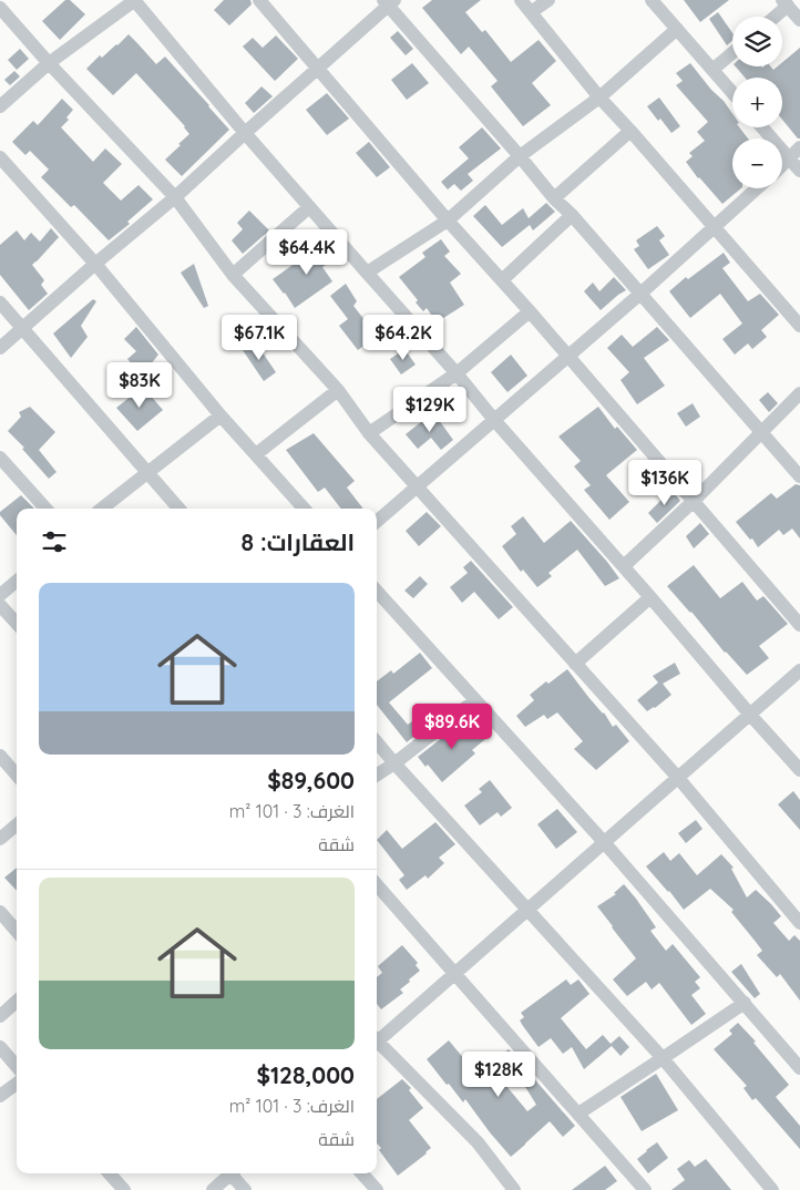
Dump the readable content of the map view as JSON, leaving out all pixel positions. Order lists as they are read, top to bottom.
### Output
{
  "page": {
    "map_buttons": ["+", "−"],
    "price": [
      "$64.4K",
      "$67.1K",
      "$64.2K",
      "$83K",
      "$129K",
      "$136K",
      "$89.6K",
      "$128K"
    ],
    "heading": "العقارات: 8",
    "list": [
      {
        "name": "$89,600",
        "note": "الغرف: 3 · 101 m² · شقة"
      },
      {
        "name": "$128,000",
        "note": "الغرف: 3 · 101 m² · شقة"
      }
    ]
  }
}
